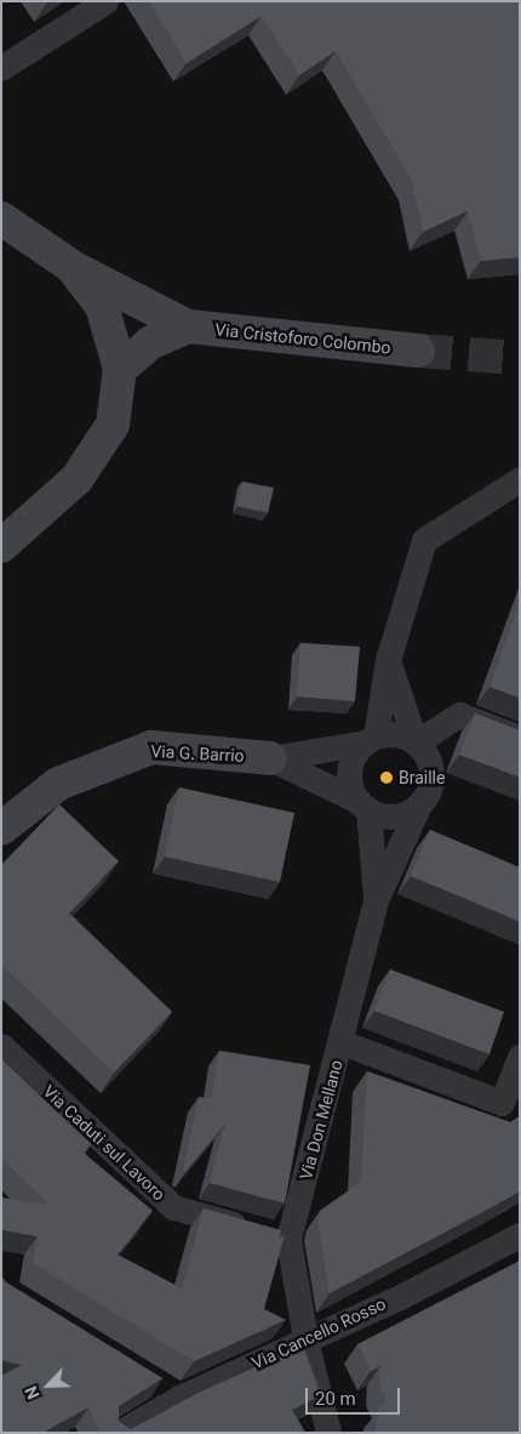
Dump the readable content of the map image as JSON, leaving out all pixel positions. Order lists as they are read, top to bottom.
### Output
{
  "streets": {
    "street": [
      "Via Cristoforo Colombo",
      "Via G. Barrio",
      "Via Don Mellano",
      "Via Caduti sul Lavoro",
      "Via Cancello Rosso"
    ]
  },
  "crossings": [
    ["Via Don Mellano", "Via Caduti sul Lavoro"],
    ["Via Don Mellano", "Via Cancello Rosso"]
  ],
  "places": ["Braille"],
  "scale_bar": "20 m",
  "north": "bottom left"
}
